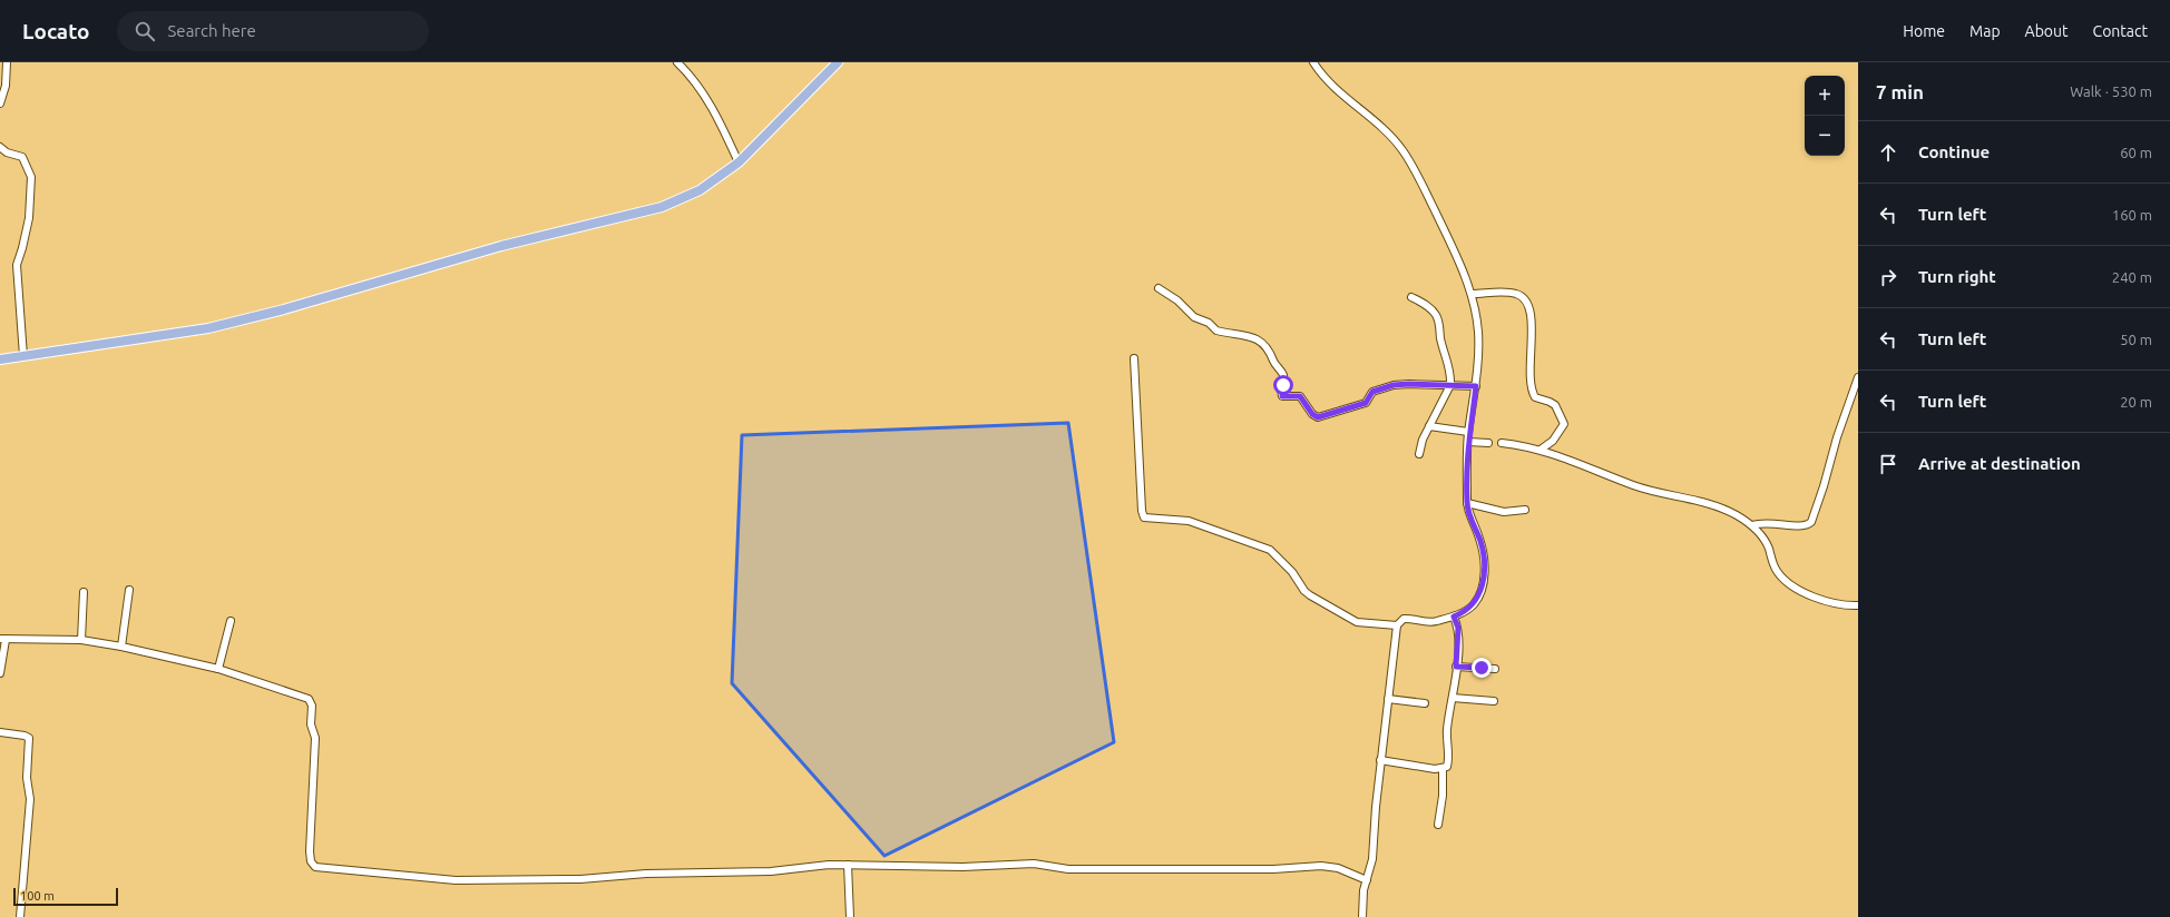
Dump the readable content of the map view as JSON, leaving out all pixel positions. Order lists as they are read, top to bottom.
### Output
{
  "scale_bar": "100 m",
  "page": {
    "header": "Locato",
    "search": "Search here",
    "nav": [
      "Home",
      "Map",
      "About",
      "Contact"
    ],
    "heading": ["7 min", "Walk · 530 m"],
    "map_buttons": ["+", "−"],
    "list": [
      ["Continue", "60 m"],
      ["Turn left", "160 m"],
      ["Turn right", "240 m"],
      ["Turn left", "50 m"],
      ["Turn left", "20 m"],
      "Arrive at destination"
    ],
    "scale": "100 m"
  }
}
